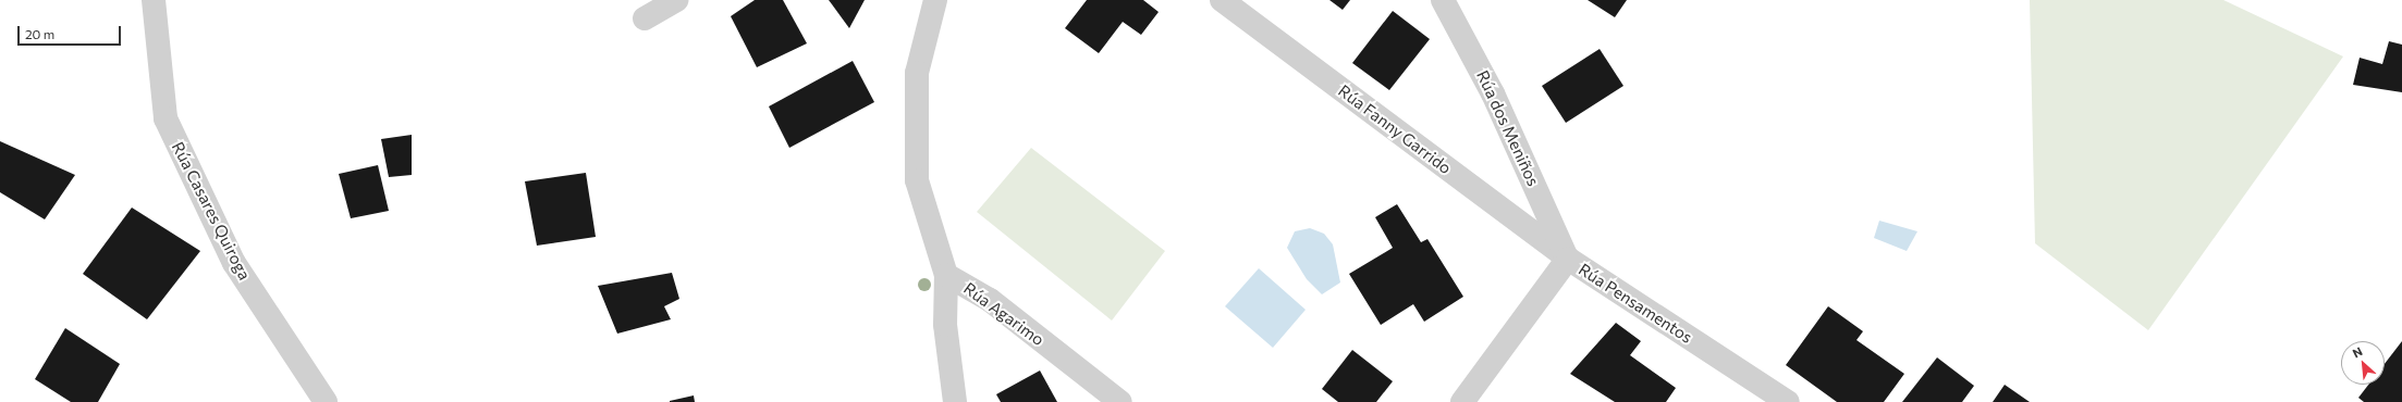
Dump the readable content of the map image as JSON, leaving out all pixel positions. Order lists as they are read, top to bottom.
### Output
{
  "streets": {
    "street": [
      "Rúa dos Meniños",
      "Rúa Fanny Garrido",
      "Rúa Casares Quiroga",
      "Rúa Pensamentos",
      "Rúa Agarimo"
    ]
  },
  "crossings": [
    ["Rúa dos Meniños", "Rúa Fanny Garrido"],
    ["Rúa dos Meniños", "Rúa Pensamentos"],
    ["Rúa Fanny Garrido", "Rúa Pensamentos"]
  ],
  "scale_bar": "20 m",
  "north": "top left"
}
